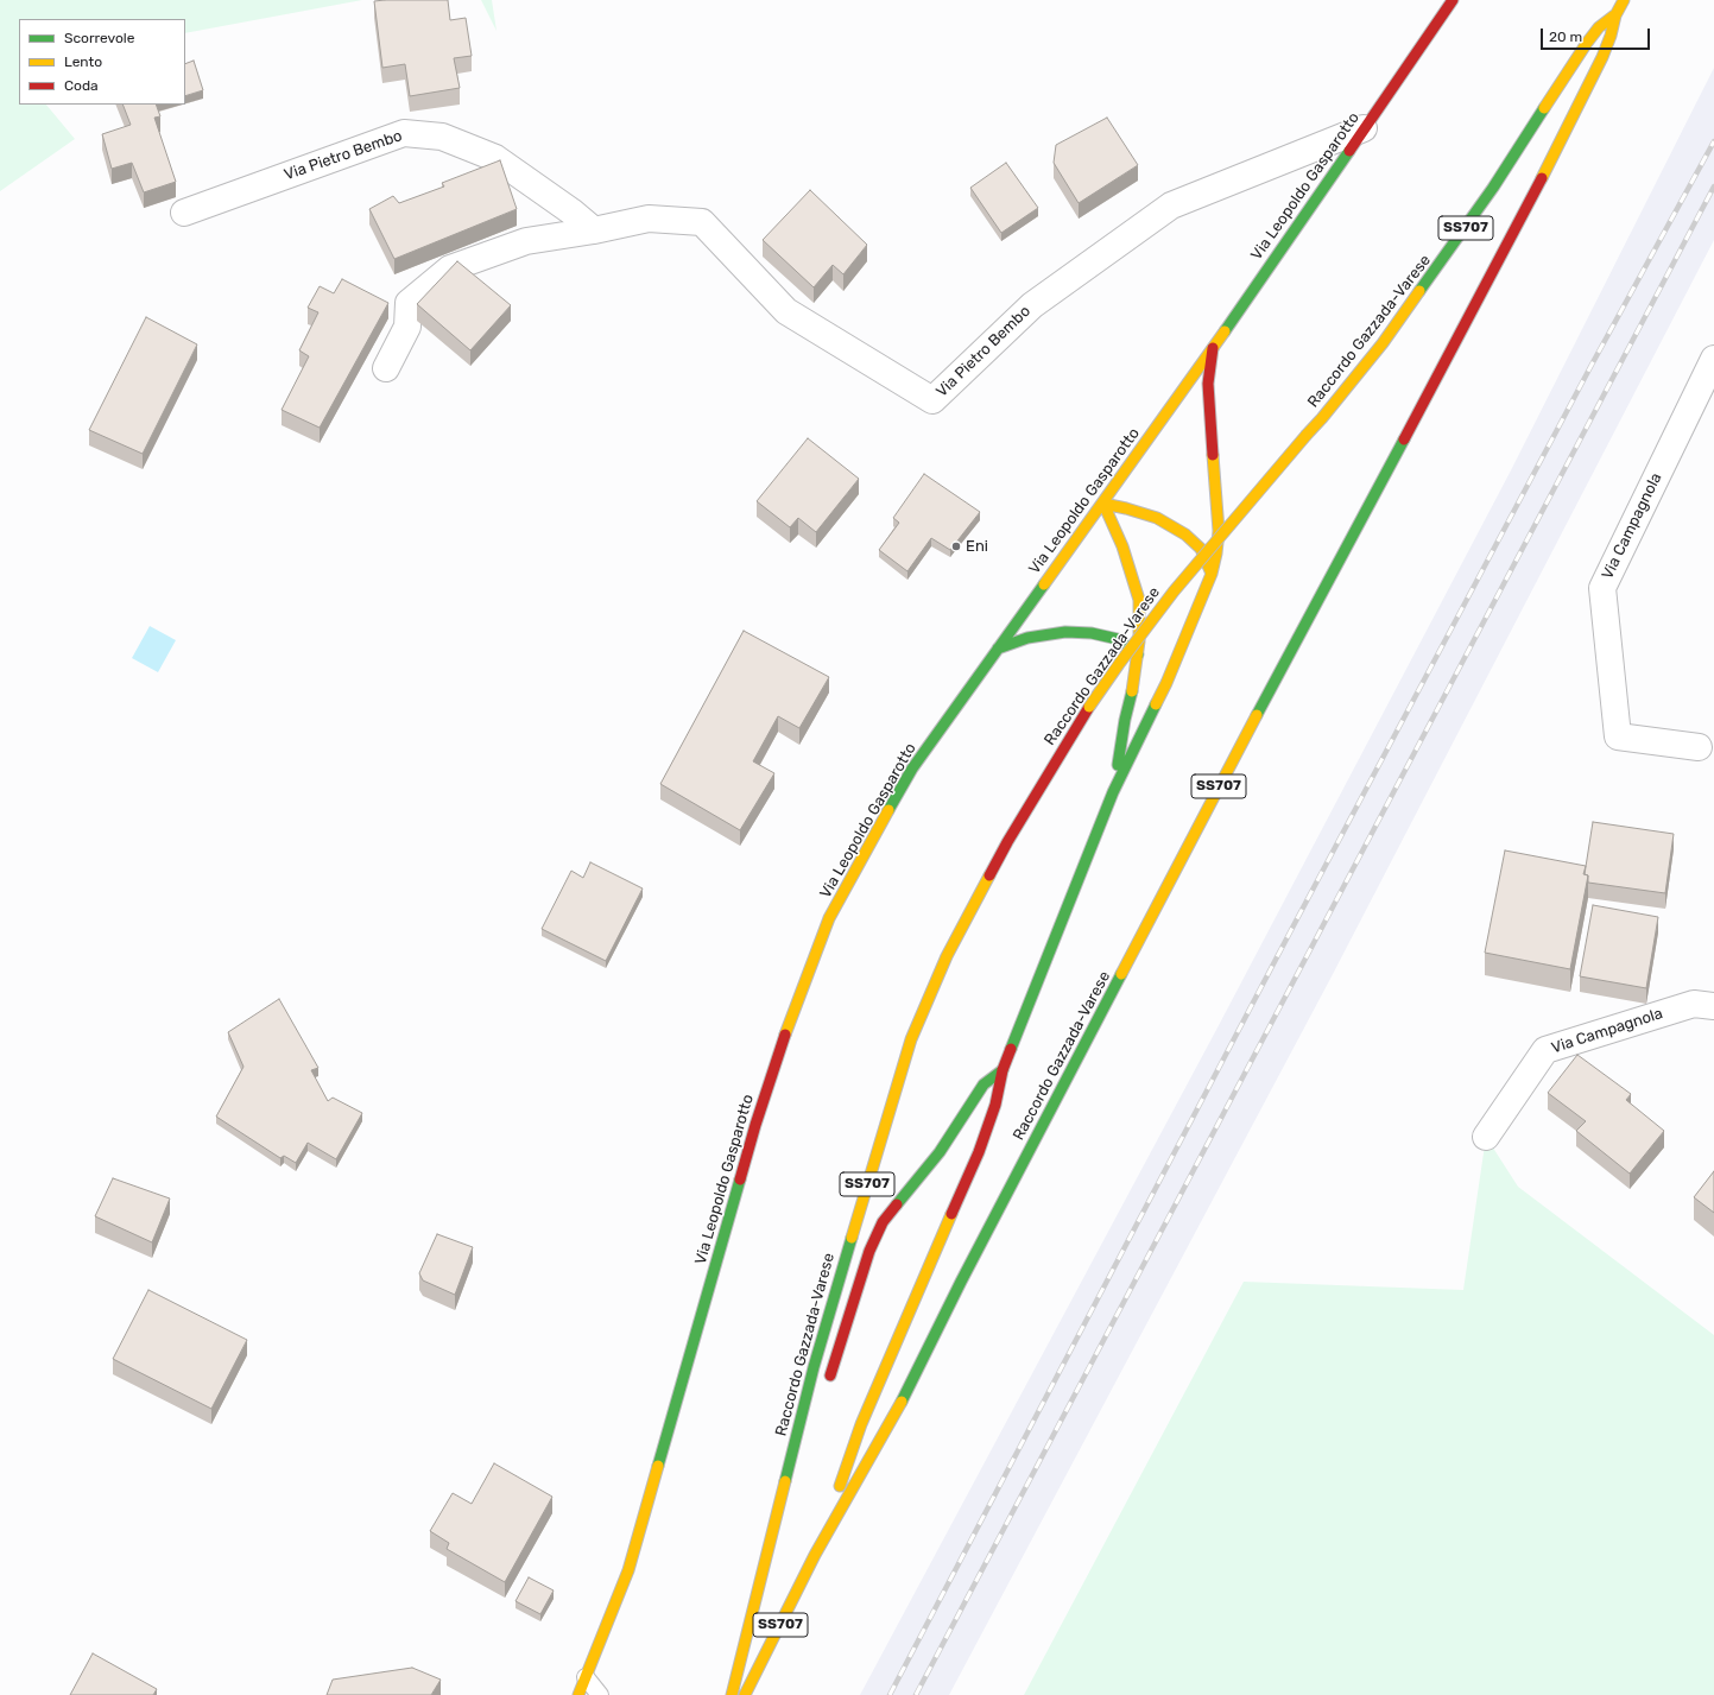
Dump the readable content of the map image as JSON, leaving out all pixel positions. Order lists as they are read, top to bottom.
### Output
{
  "streets": {
    "main road": ["Via Leopoldo Gasparotto", "SS707", "Raccordo Gazzada-Varese"],
    "street": ["Via Pietro Bembo", "Via Campagnola"]
  },
  "crossings": [
    ["Via Pietro Bembo", "Via Leopoldo Gasparotto"],
    ["SS707", "Raccordo Gazzada-Varese"]
  ],
  "places": ["Eni"],
  "legend": ["Scorrevole", "Lento", "Coda"],
  "scale_bar": "20 m"
}
